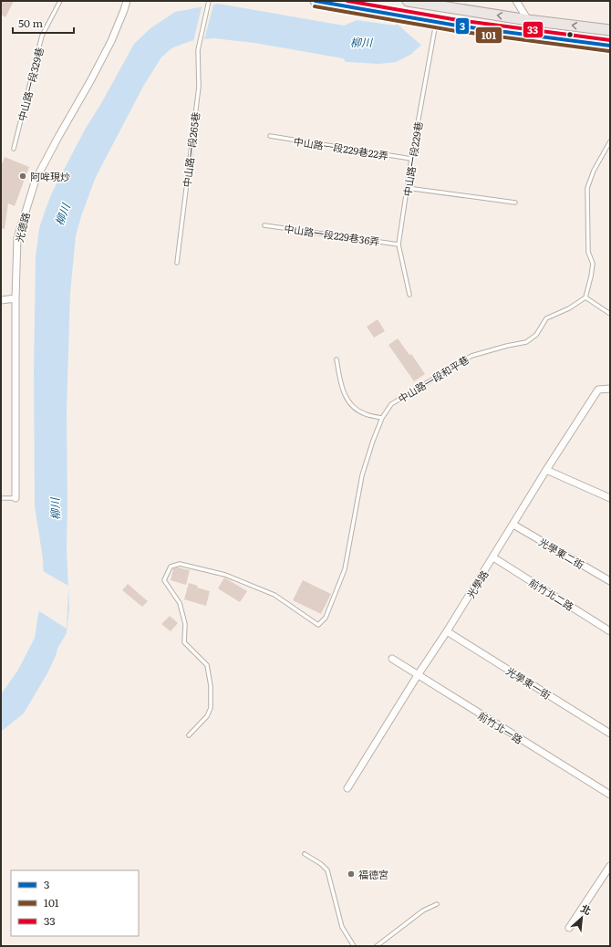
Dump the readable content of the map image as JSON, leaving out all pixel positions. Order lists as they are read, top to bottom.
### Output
{
  "streets": {
    "street": [
      "光德路",
      "光學東二街",
      "光學路",
      "前竹北二路",
      "光學東一街",
      "前竹北一路"
    ],
    "lane": [
      "中山路一段329巷",
      "中山路一段229巷22弄",
      "中山路一段265巷",
      "中山路一段229巷",
      "中山路一段229巷36弄",
      "中山路一段和平巷"
    ]
  },
  "crossings": [
    ["中山路一段229巷22弄", "中山路一段229巷"],
    ["中山路一段229巷", "中山路一段229巷36弄"],
    ["光學東二街", "光學路"],
    ["光學路", "前竹北二路"],
    ["光學路", "光學東一街"],
    ["光學路", "前竹北一路"]
  ],
  "water": ["柳川"],
  "places": ["阿哞現炒", "福德宮"],
  "lines": ["transit line 3", "transit line 33", "transit line 101"],
  "legend": ["3", "101", "33"],
  "scale_bar": "50 m",
  "north": "top right"
}
